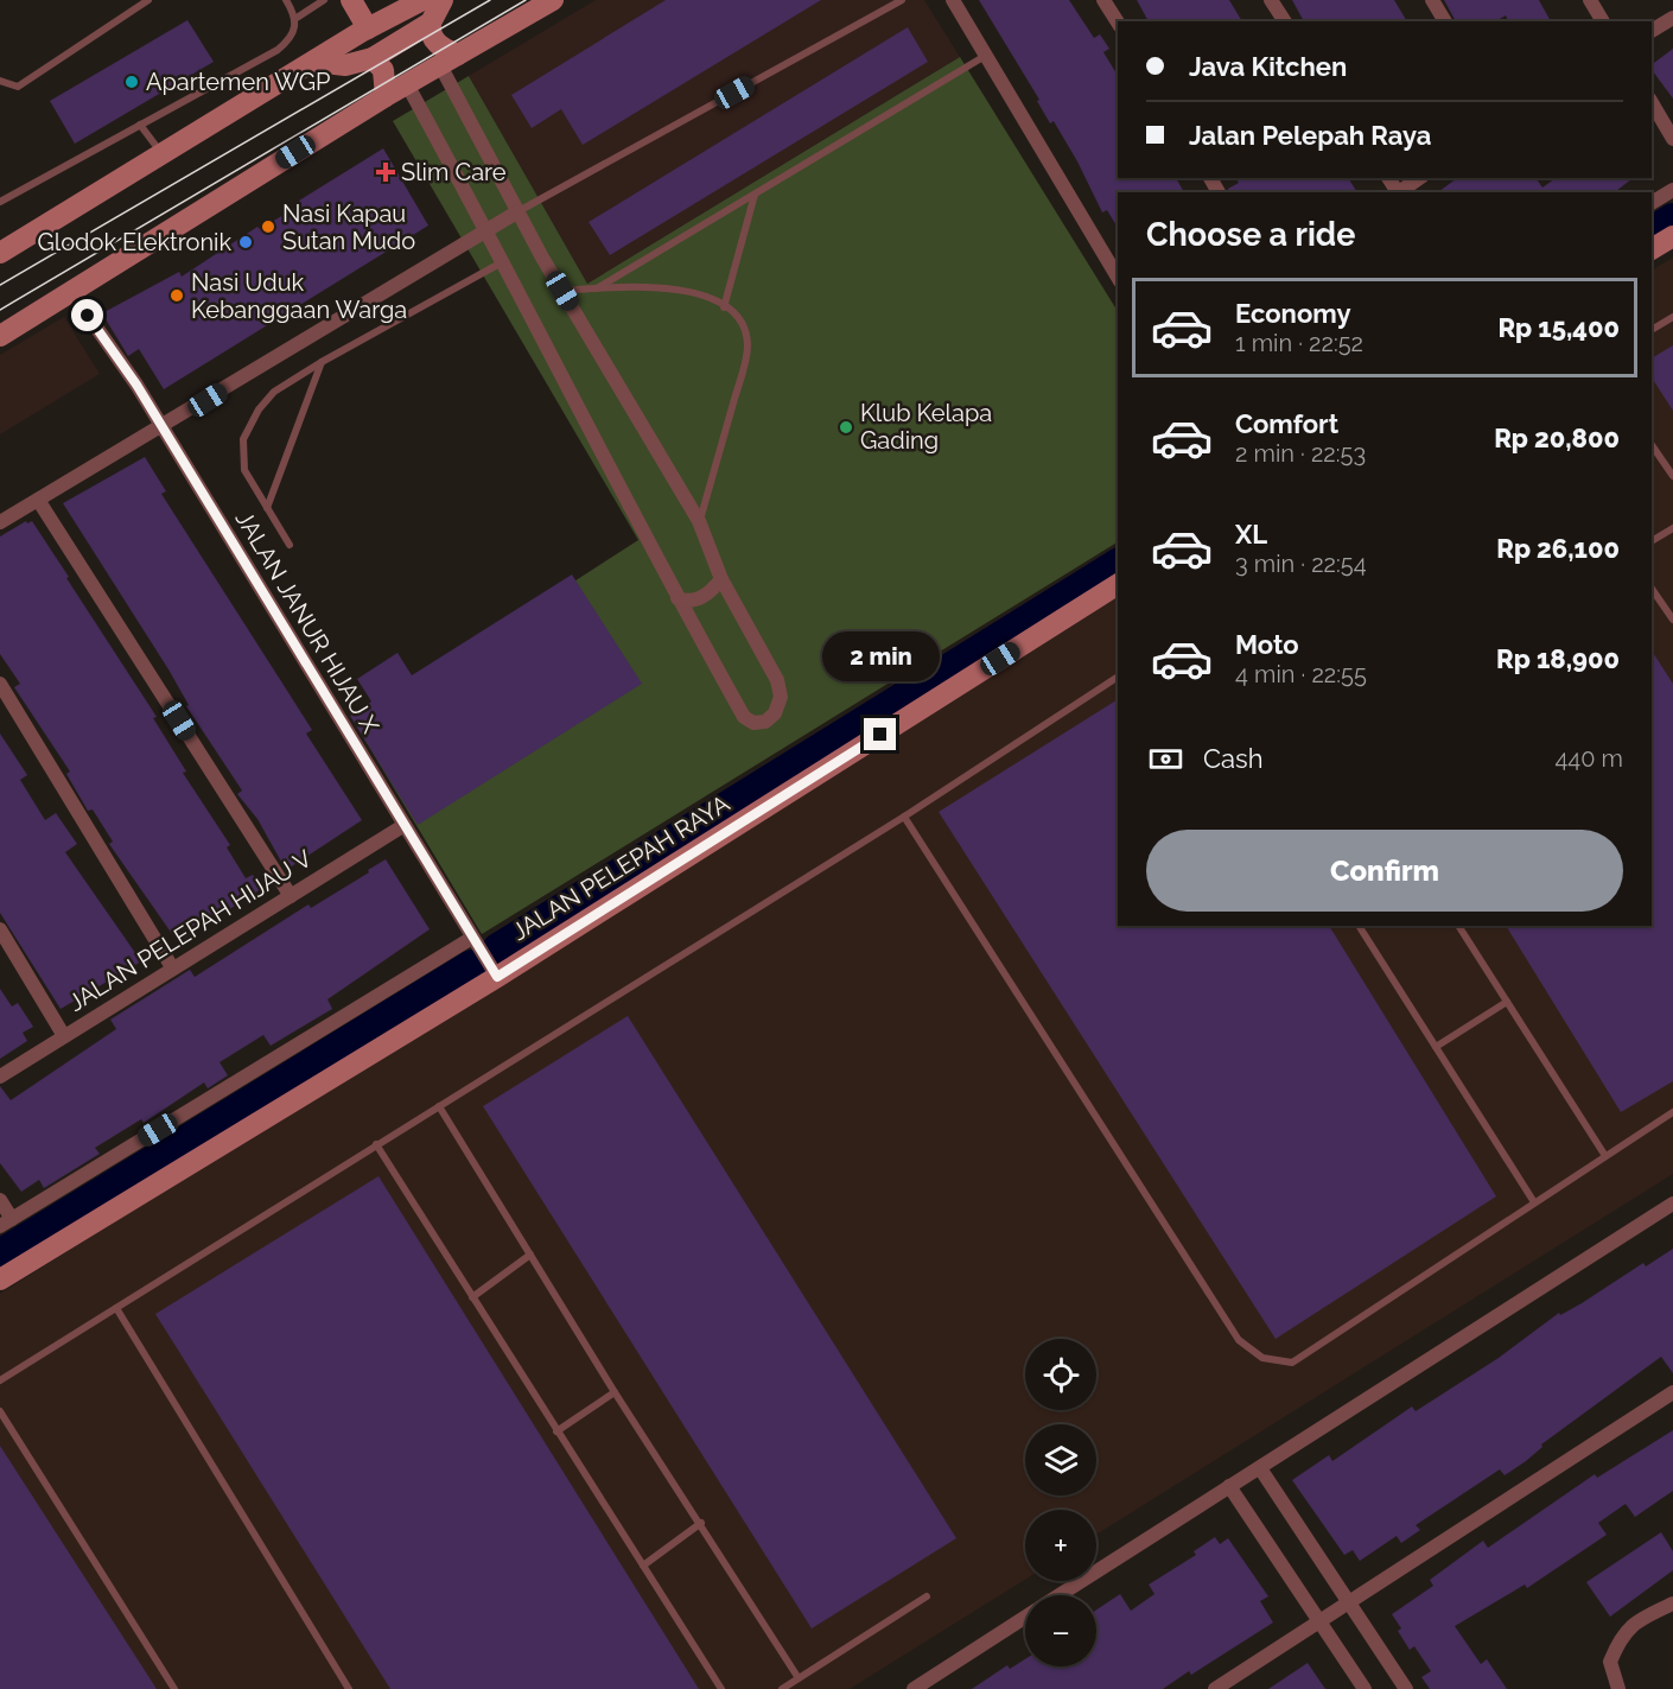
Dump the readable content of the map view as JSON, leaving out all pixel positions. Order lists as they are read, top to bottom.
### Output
{
  "streets": {
    "main road": ["JALAN PELEPAH RAYA"],
    "street": ["JALAN JANUR HIJAU X", "JALAN PELEPAH HIJAU V"]
  },
  "crossings": [
    ["JALAN JANUR HIJAU X", "JALAN PELEPAH RAYA"],
    ["JALAN JANUR HIJAU X", "JALAN PELEPAH HIJAU V"]
  ],
  "places": {
    "other": [
      "Apartemen WGP",
      "Nasi Kapau Sutan Mudo",
      "Glodok Elektronik",
      "Nasi Uduk Kebanggaan Warga",
      "Klub Kelapa Gading"
    ],
    "health": ["Slim Care"]
  },
  "page": {
    "banner": ["Java Kitchen", "Jalan Pelepah Raya"],
    "heading": "Choose a ride",
    "list": [
      {
        "name": "Economy",
        "note": "1 min · 22:52",
        "value": "Rp 15,400"
      },
      {
        "name": "Comfort",
        "note": "2 min · 22:53",
        "value": "Rp 20,800"
      },
      {
        "name": "XL",
        "note": "3 min · 22:54",
        "value": "Rp 26,100"
      },
      {
        "name": "Moto",
        "note": "4 min · 22:55",
        "value": "Rp 18,900"
      }
    ],
    "bubble": "2 min",
    "pay": ["Cash", "440 m"],
    "buttons": "Confirm",
    "map_buttons": ["+", "−"]
  }
}
